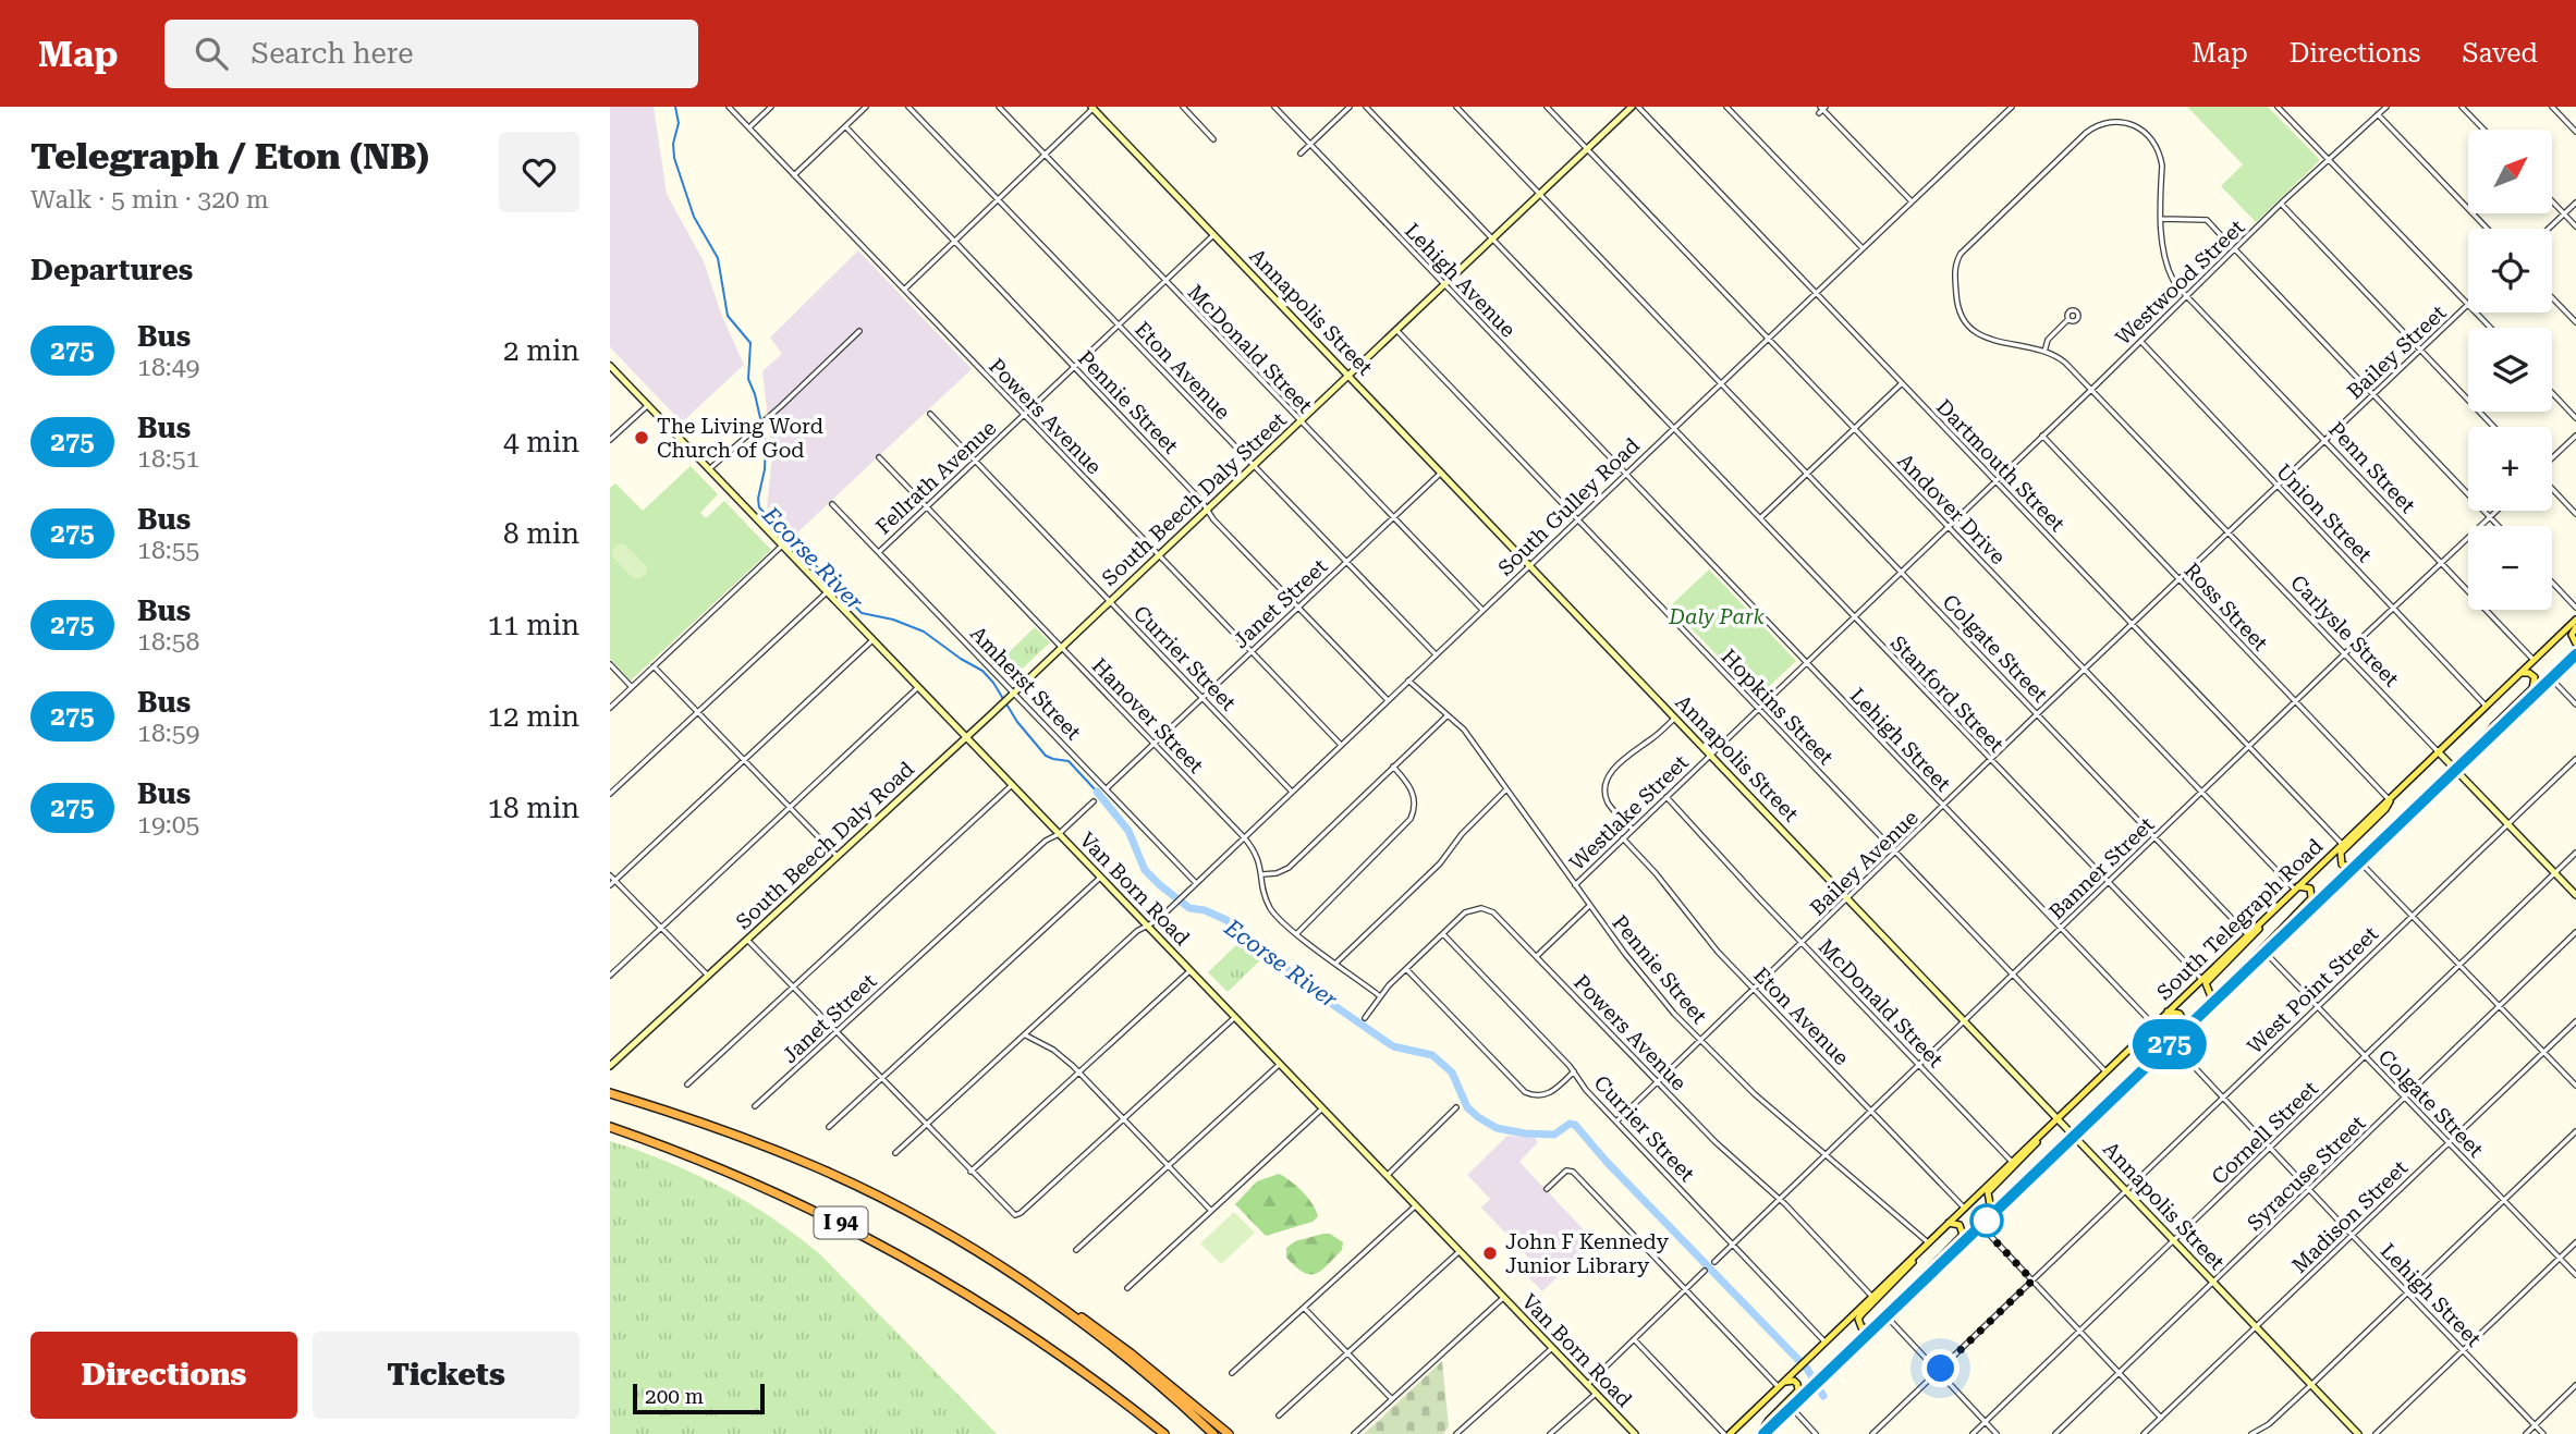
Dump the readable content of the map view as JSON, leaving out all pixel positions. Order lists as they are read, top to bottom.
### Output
{
  "streets": {
    "highway": ["I 94"],
    "main road": ["South Telegraph Road"],
    "street": [
      "Lehigh Avenue",
      "Westwood Street",
      "Annapolis Street",
      "McDonald Street",
      "Bailey Street",
      "Eton Avenue",
      "Pennie Street",
      "Powers Avenue",
      "Dartmouth Street",
      "Penn Street",
      "Fellrath Avenue",
      "South Beech Daly Street",
      "South Gulley Road",
      "Andover Drive",
      "Union Street",
      "Janet Street",
      "Ross Street",
      "Carlysle Street",
      "Colgate Street",
      "Currier Street",
      "Amherst Street",
      "Stanford Street",
      "Hopkins Street",
      "Hanover Street",
      "Lehigh Street",
      "Westlake Street",
      "South Beech Daly Road",
      "Bailey Avenue",
      "Banner Street",
      "Van Born Road",
      "West Point Street",
      "Cornell Street",
      "Syracuse Street",
      "Madison Street"
    ]
  },
  "crossings": [
    ["Lehigh Avenue", "South Gulley Road"],
    ["Lehigh Avenue", "Lehigh Street"],
    ["Westwood Street", "Dartmouth Street"],
    ["Westwood Street", "Penn Street"],
    ["Westwood Street", "Andover Drive"],
    ["Westwood Street", "Union Street"],
    ["Westwood Street", "Ross Street"],
    ["Westwood Street", "Carlysle Street"],
    ["Westwood Street", "Westlake Street"],
    ["Annapolis Street", "Fellrath Avenue"],
    ["Annapolis Street", "South Beech Daly Street"],
    ["Annapolis Street", "South Gulley Road"],
    ["Annapolis Street", "Janet Street"],
    ["Annapolis Street", "Westlake Street"],
    ["Annapolis Street", "Bailey Avenue"],
    ["Annapolis Street", "Banner Street"],
    ["Annapolis Street", "South Telegraph Road"],
    ["Annapolis Street", "West Point Street"],
    ["Annapolis Street", "Cornell Street"],
    ["Annapolis Street", "Syracuse Street"],
    ["Annapolis Street", "Madison Street"],
    ["McDonald Street", "Fellrath Avenue"],
    ["McDonald Street", "South Beech Daly Street"],
    ["McDonald Street", "South Gulley Road"],
    ["McDonald Street", "Janet Street"],
    ["McDonald Street", "Westlake Street"],
    ["McDonald Street", "Bailey Avenue"],
    ["McDonald Street", "Banner Street"],
    ["McDonald Street", "South Telegraph Road"],
    ["Bailey Street", "Dartmouth Street"],
    ["Bailey Street", "Penn Street"],
    ["Bailey Street", "Union Street"],
    ["Bailey Street", "Ross Street"],
    ["Bailey Street", "Carlysle Street"],
    ["Bailey Street", "Bailey Avenue"],
    ["Eton Avenue", "Fellrath Avenue"],
    ["Eton Avenue", "South Beech Daly Street"],
    ["Eton Avenue", "South Gulley Road"],
    ["Eton Avenue", "Janet Street"],
    ["Eton Avenue", "Westlake Street"],
    ["Eton Avenue", "Bailey Avenue"],
    ["Eton Avenue", "Banner Street"],
    ["Eton Avenue", "South Telegraph Road"],
    ["Pennie Street", "Fellrath Avenue"],
    ["Pennie Street", "South Beech Daly Street"],
    ["Pennie Street", "South Gulley Road"],
    ["Pennie Street", "Janet Street"],
    ["Pennie Street", "Westlake Street"],
    ["Pennie Street", "Bailey Avenue"],
    ["Pennie Street", "Banner Street"],
    ["Pennie Street", "South Telegraph Road"],
    ["Powers Avenue", "Fellrath Avenue"],
    ["Powers Avenue", "South Beech Daly Street"],
    ["Powers Avenue", "South Gulley Road"],
    ["Powers Avenue", "Janet Street"],
    ["Powers Avenue", "Currier Street"],
    ["Powers Avenue", "Hanover Street"],
    ["Powers Avenue", "Westlake Street"],
    ["Powers Avenue", "Bailey Avenue"],
    ["Powers Avenue", "Banner Street"],
    ["Powers Avenue", "South Telegraph Road"],
    ["Dartmouth Street", "South Gulley Road"],
    ["Dartmouth Street", "Bailey Avenue"],
    ["Dartmouth Street", "Banner Street"],
    ["Dartmouth Street", "South Telegraph Road"],
    ["Penn Street", "Carlysle Street"],
    ["Penn Street", "Banner Street"],
    ["Penn Street", "South Telegraph Road"],
    ["Fellrath Avenue", "Currier Street"],
    ["Fellrath Avenue", "Amherst Street"],
    ["Fellrath Avenue", "Hanover Street"],
    ["South Beech Daly Street", "Currier Street"],
    ["South Beech Daly Street", "Hanover Street"],
    ["South Beech Daly Street", "South Beech Daly Road"],
    ["South Gulley Road", "Andover Drive"],
    ["South Gulley Road", "Colgate Street"],
    ["South Gulley Road", "Currier Street"],
    ["South Gulley Road", "Amherst Street"],
    ["South Gulley Road", "Stanford Street"],
    ["South Gulley Road", "Hopkins Street"],
    ["South Gulley Road", "Hanover Street"],
    ["South Gulley Road", "Lehigh Street"],
    ["South Gulley Road", "Van Born Road"],
    ["Andover Drive", "Westlake Street"],
    ["Andover Drive", "Bailey Avenue"],
    ["Andover Drive", "Banner Street"],
    ["Andover Drive", "South Telegraph Road"],
    ["Union Street", "Banner Street"],
    ["Union Street", "South Telegraph Road"],
    ["Janet Street", "Currier Street"],
    ["Janet Street", "Amherst Street"],
    ["Janet Street", "Hanover Street"],
    ["Janet Street", "Van Born Road"],
    ["Ross Street", "Banner Street"],
    ["Ross Street", "South Telegraph Road"],
    ["Carlysle Street", "Banner Street"],
    ["Carlysle Street", "South Telegraph Road"],
    ["Carlysle Street", "West Point Street"],
    ["Carlysle Street", "Cornell Street"],
    ["Colgate Street", "Westlake Street"],
    ["Colgate Street", "Bailey Avenue"],
    ["Colgate Street", "Banner Street"],
    ["Colgate Street", "South Telegraph Road"],
    ["Colgate Street", "West Point Street"],
    ["Colgate Street", "Cornell Street"],
    ["Colgate Street", "Syracuse Street"],
    ["Colgate Street", "Madison Street"],
    ["Currier Street", "Bailey Avenue"],
    ["Currier Street", "Banner Street"],
    ["Currier Street", "South Telegraph Road"],
    ["Amherst Street", "South Beech Daly Road"],
    ["Stanford Street", "Westlake Street"],
    ["Stanford Street", "Bailey Avenue"],
    ["Stanford Street", "Banner Street"],
    ["Stanford Street", "South Telegraph Road"],
    ["Hopkins Street", "Westlake Street"],
    ["Hopkins Street", "Bailey Avenue"],
    ["Hopkins Street", "Banner Street"],
    ["Hopkins Street", "South Telegraph Road"],
    ["Hanover Street", "South Beech Daly Road"],
    ["Lehigh Street", "Westlake Street"],
    ["Lehigh Street", "Bailey Avenue"],
    ["Lehigh Street", "Banner Street"],
    ["Lehigh Street", "South Telegraph Road"],
    ["Lehigh Street", "West Point Street"],
    ["Lehigh Street", "Cornell Street"],
    ["Lehigh Street", "Syracuse Street"],
    ["Lehigh Street", "Madison Street"],
    ["South Beech Daly Road", "Van Born Road"]
  ],
  "water": ["Ecorse River"],
  "parks": ["Daly Park"],
  "places": ["The Living Word Church of God", "John F Kennedy Junior Library"],
  "lines": ["bus line 275"],
  "scale_bar": "200 m",
  "north": "top right",
  "page": {
    "header": "Map",
    "search": "Search here",
    "nav": ["Map", "Directions", "Saved"],
    "heading": [
      ["Telegraph / Eton (NB)", "Walk · 5 min · 320 m"],
      "Departures"
    ],
    "on_map": "275",
    "map_buttons": ["+", "−"],
    "list": [
      {
        "mark": "275",
        "name": "Bus",
        "note": "18:49",
        "value": "2 min"
      },
      {
        "mark": "275",
        "name": "Bus",
        "note": "18:51",
        "value": "4 min"
      },
      {
        "mark": "275",
        "name": "Bus",
        "note": "18:55",
        "value": "8 min"
      },
      {
        "mark": "275",
        "name": "Bus",
        "note": "18:58",
        "value": "11 min"
      },
      {
        "mark": "275",
        "name": "Bus",
        "note": "18:59",
        "value": "12 min"
      },
      {
        "mark": "275",
        "name": "Bus",
        "note": "19:05",
        "value": "18 min"
      }
    ],
    "buttons": ["Directions", "Tickets"],
    "scale": "200 m"
  }
}
